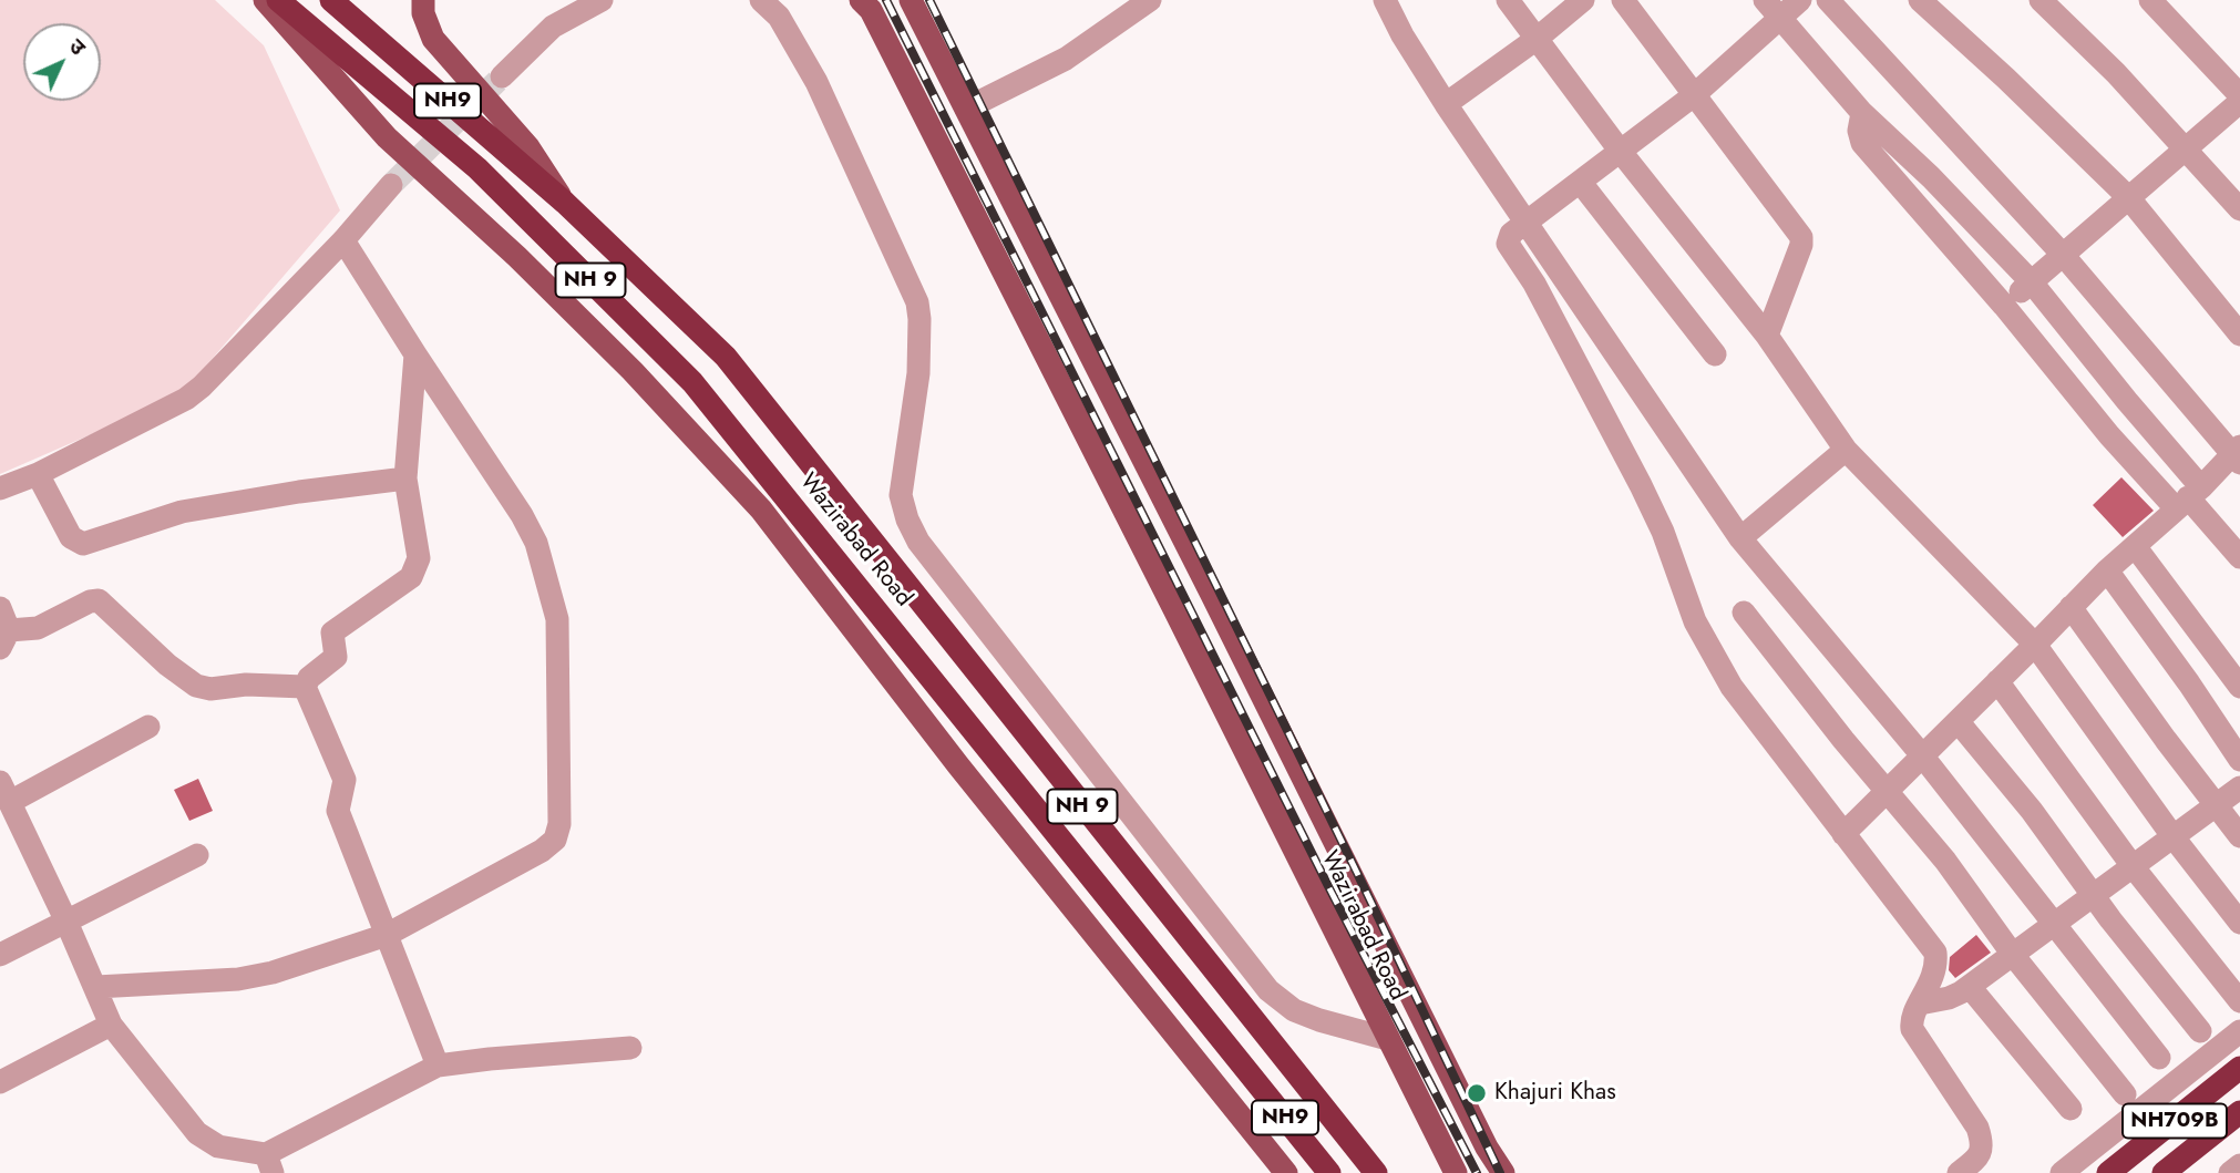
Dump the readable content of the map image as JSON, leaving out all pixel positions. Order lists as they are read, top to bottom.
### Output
{
  "streets": {
    "highway": [
      "NH9",
      "NH 9",
      "Wazirabad Road",
      "NH709B"
    ]
  },
  "crossings": [
    ["NH9", "Wazirabad Road"]
  ],
  "places": ["Khajuri Khas"],
  "north": "top right"
}
